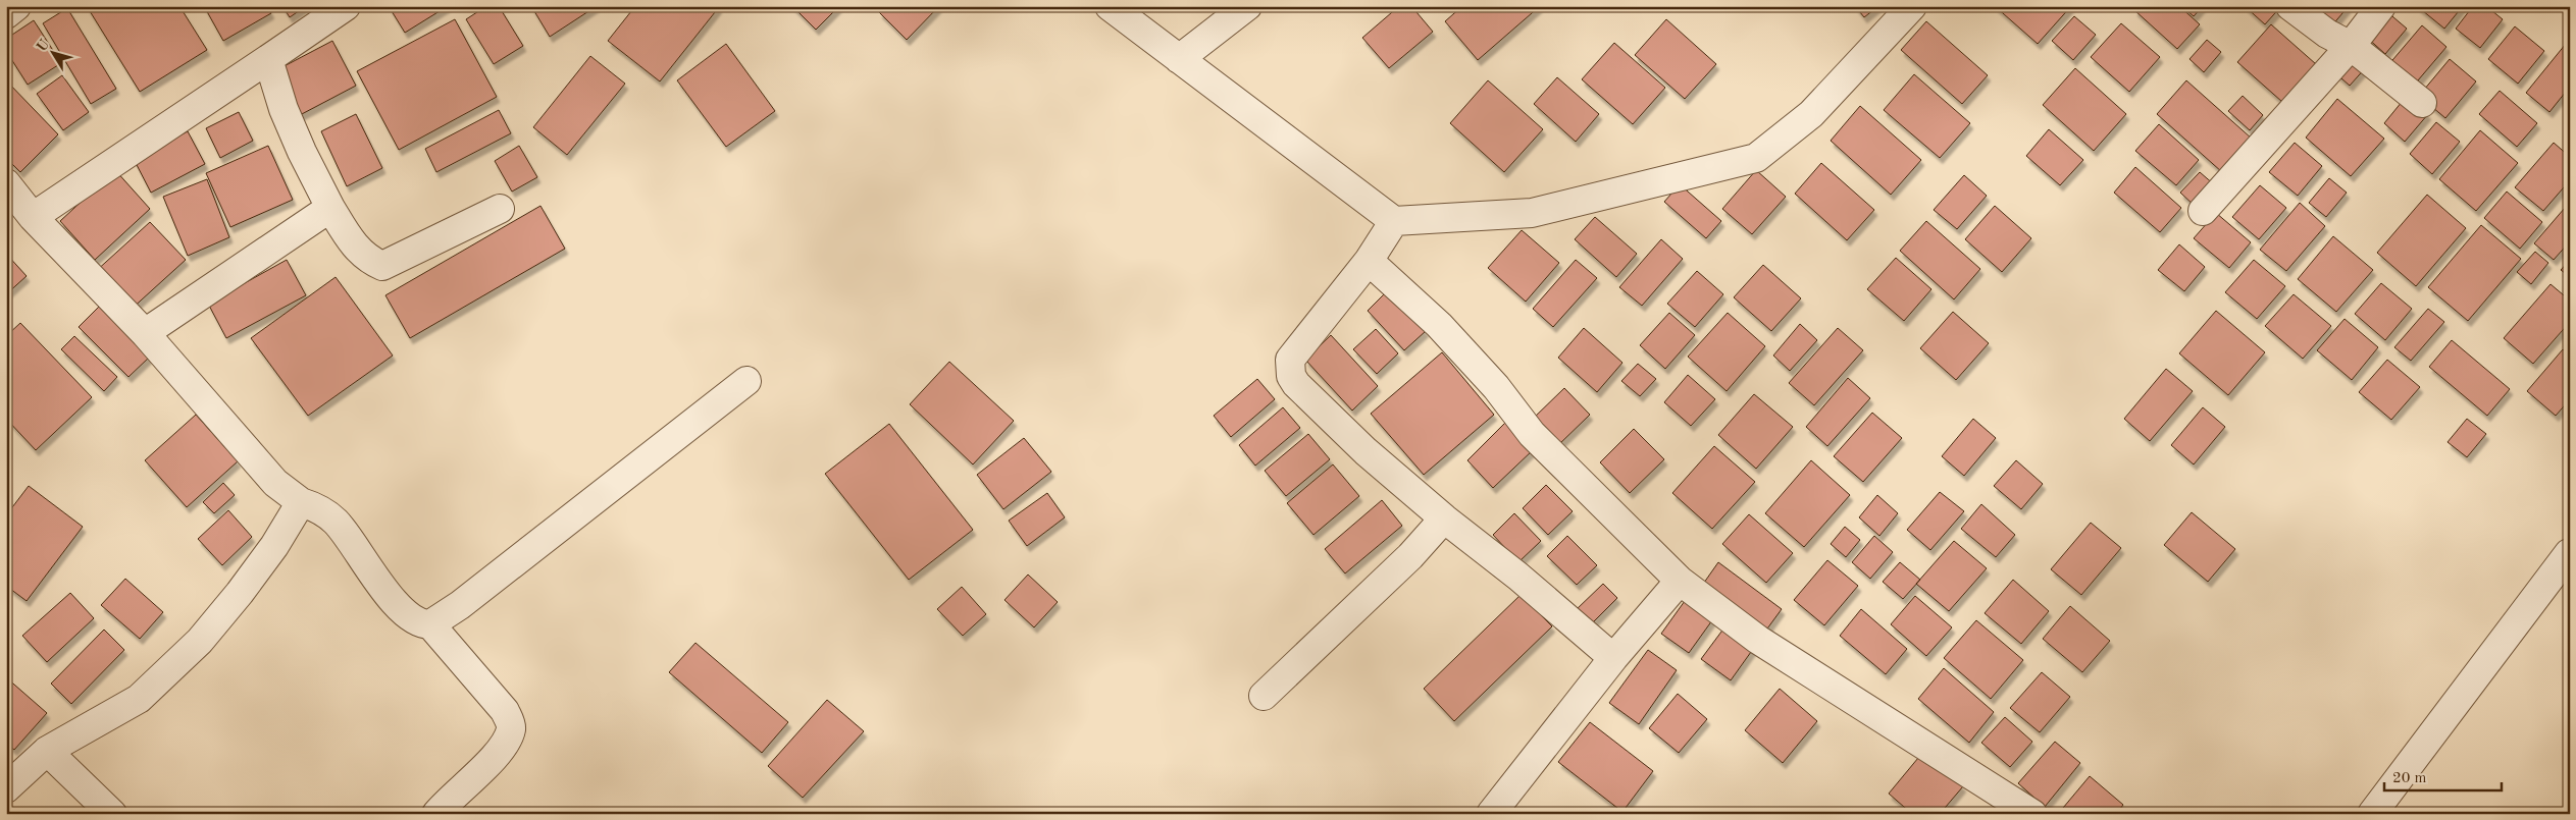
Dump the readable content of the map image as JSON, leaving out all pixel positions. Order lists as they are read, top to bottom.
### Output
{
  "scale_bar": "20 m",
  "north": "top left"
}
